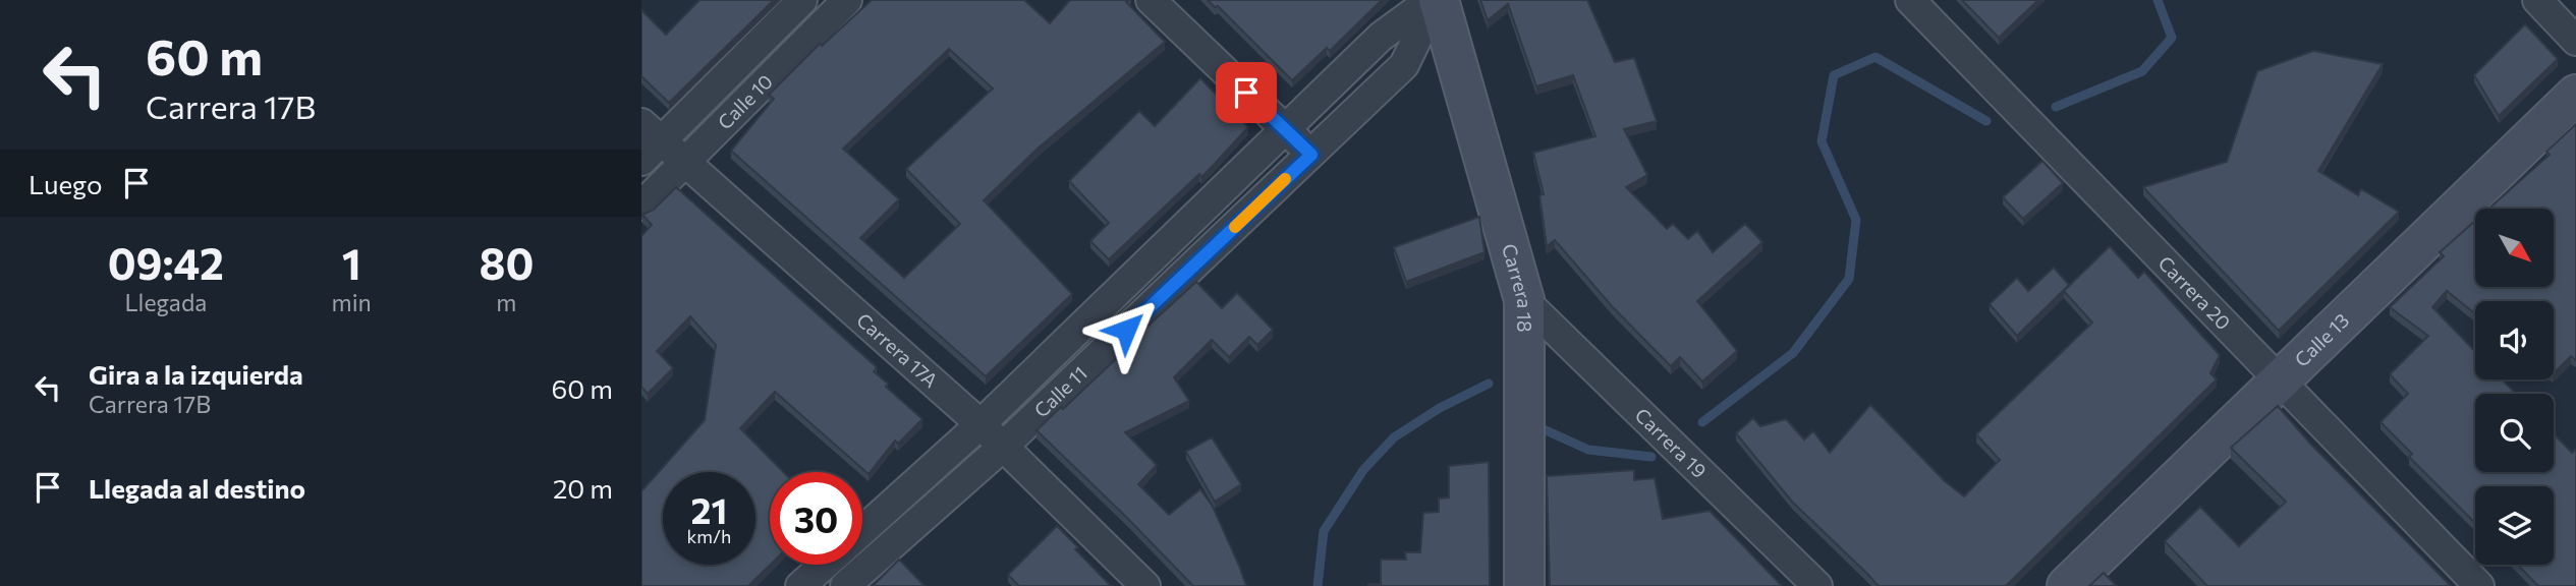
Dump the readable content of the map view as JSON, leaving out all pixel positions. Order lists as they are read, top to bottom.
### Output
{
  "streets": {
    "street": [
      "Calle 10",
      "Carrera 18",
      "Carrera 20",
      "Calle 13",
      "Carrera 17A",
      "Calle 11",
      "Carrera 19"
    ]
  },
  "crossings": [
    ["Calle 10", "Carrera 17A"],
    ["Carrera 18", "Calle 11"],
    ["Carrera 18", "Carrera 19"],
    ["Carrera 20", "Calle 13"],
    ["Carrera 17A", "Calle 11"]
  ],
  "north": "bottom right",
  "page": {
    "turn": ["60 m", "Carrera 17B"],
    "then": "Luego",
    "eta": [
      "09:42",
      "Llegada",
      "1",
      "min",
      "80",
      "m"
    ],
    "list": [
      {
        "name": "Gira a la izquierda",
        "note": "Carrera 17B",
        "value": "60 m"
      },
      {
        "name": "Llegada al destino",
        "value": "20 m"
      }
    ],
    "speed": "21 km/h",
    "limit": "30"
  }
}
